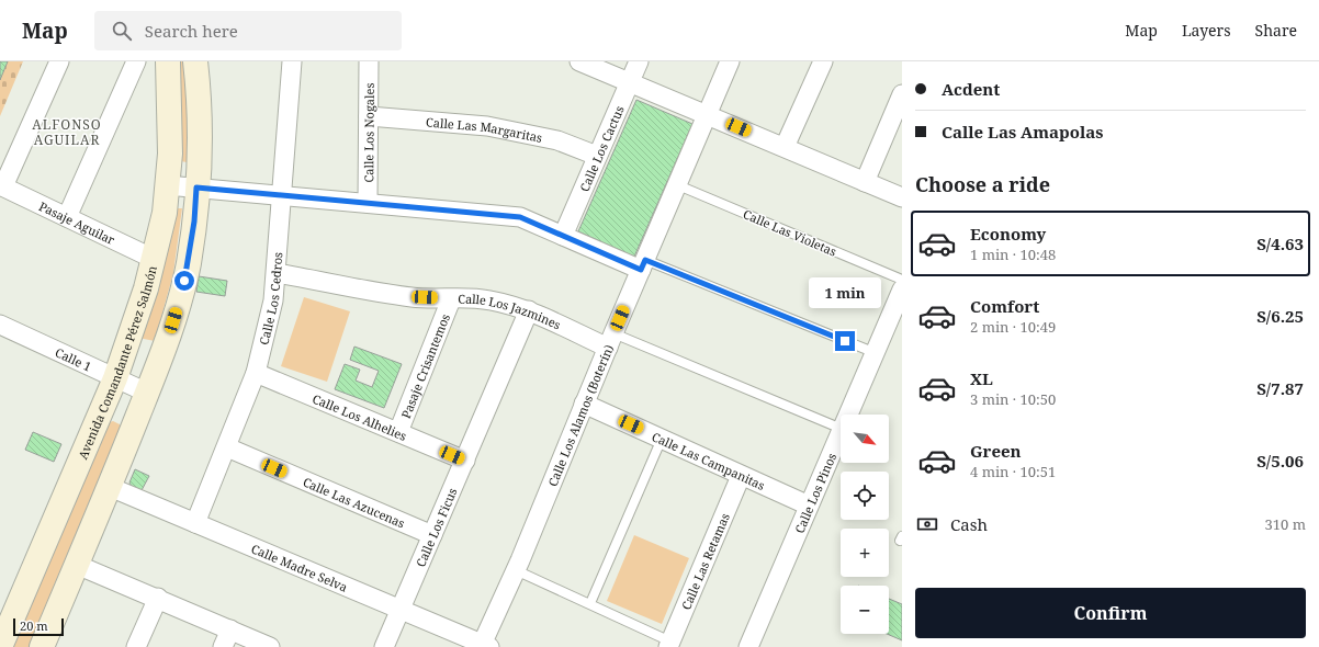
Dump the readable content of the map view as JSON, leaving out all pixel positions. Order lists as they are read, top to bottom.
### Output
{
  "streets": {
    "main road": ["Avenida Comandante Pérez Salmón"],
    "street": [
      "Calle Las Margaritas",
      "Calle Los Nogales",
      "Calle Los Cactus",
      "Pasaje Aguilar",
      "Calle Los Cedros",
      "Calle Los Jazmines",
      "Calle 1",
      "Pasaje Crisantemos",
      "Calle Los Alamos (Boterín)",
      "Calle Los Alhelies",
      "Calle Las Campanitas",
      "Calle Los Pinos",
      "Calle Las Azucenas",
      "Calle Los Ficus",
      "Calle Las Retamas",
      "Calle Madre Selva"
    ],
    "lane": ["Calle Las Violetas"]
  },
  "crossings": [
    ["Calle Las Margaritas", "Calle Los Nogales"],
    ["Calle Las Margaritas", "Calle Los Cactus"],
    ["Pasaje Aguilar", "Avenida Comandante Pérez Salmón"],
    ["Calle Las Violetas", "Calle Los Alamos (Boterín)"],
    ["Calle Los Cedros", "Calle Los Jazmines"],
    ["Calle Los Cedros", "Calle Los Alhelies"],
    ["Calle Los Cedros", "Calle Las Azucenas"],
    ["Calle Los Cedros", "Calle Madre Selva"],
    ["Calle Los Jazmines", "Pasaje Crisantemos"],
    ["Calle Los Jazmines", "Calle Los Alamos (Boterín)"],
    ["Calle Los Jazmines", "Calle Los Ficus"],
    ["Calle 1", "Avenida Comandante Pérez Salmón"],
    ["Pasaje Crisantemos", "Calle Los Alhelies"],
    ["Calle Los Alamos (Boterín)", "Calle Las Campanitas"],
    ["Calle Los Alamos (Boterín)", "Calle Madre Selva"],
    ["Calle Los Alhelies", "Calle Los Ficus"],
    ["Calle Las Campanitas", "Calle Los Pinos"],
    ["Calle Las Campanitas", "Calle Las Retamas"],
    ["Calle Las Azucenas", "Calle Los Ficus"],
    ["Calle Los Ficus", "Calle Madre Selva"]
  ],
  "districts": ["ALFONSO AGUILAR"],
  "scale_bar": "20 m",
  "north": "bottom right",
  "page": {
    "header": "Map",
    "search": "Search here",
    "nav": ["Map", "Layers", "Share"],
    "banner": ["Acdent", "Calle Las Amapolas"],
    "heading": "Choose a ride",
    "list": [
      {
        "name": "Economy",
        "note": "1 min · 10:48",
        "value": "S/4.63"
      },
      {
        "name": "Comfort",
        "note": "2 min · 10:49",
        "value": "S/6.25"
      },
      {
        "name": "XL",
        "note": "3 min · 10:50",
        "value": "S/7.87"
      },
      {
        "name": "Green",
        "note": "4 min · 10:51",
        "value": "S/5.06"
      }
    ],
    "bubble": "1 min",
    "map_buttons": ["+", "−"],
    "pay": ["Cash", "310 m"],
    "buttons": "Confirm",
    "scale": "20 m"
  }
}
